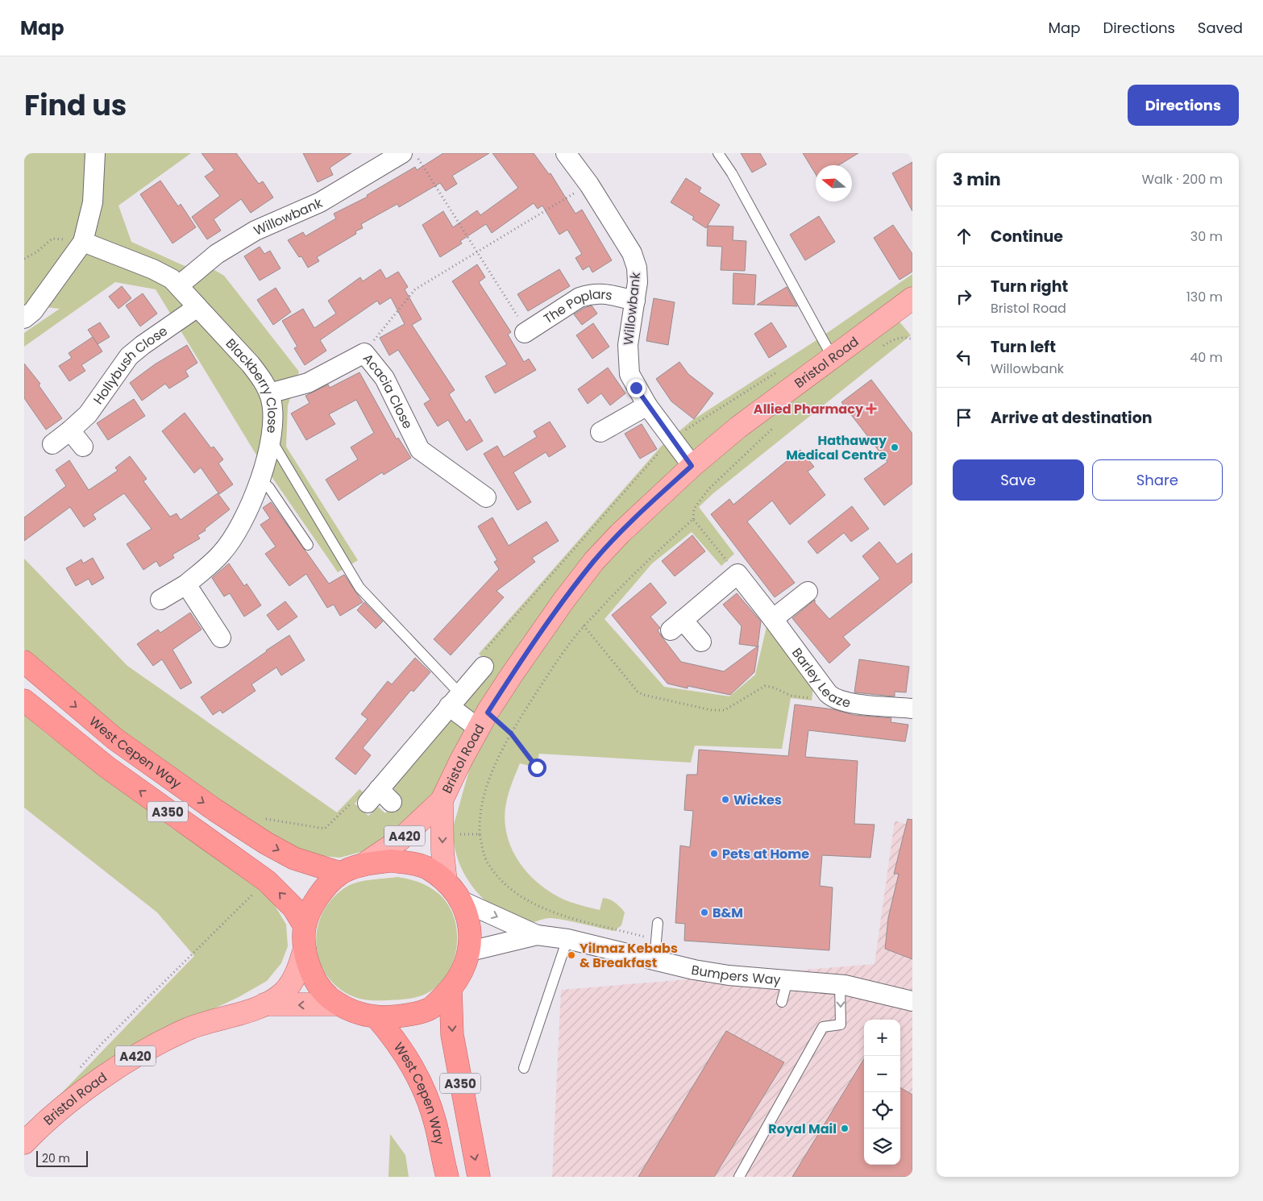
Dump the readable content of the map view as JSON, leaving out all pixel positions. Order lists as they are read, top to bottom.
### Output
{
  "streets": {
    "highway": ["West Cepen Way", "A350"],
    "main road": ["Bristol Road", "A420"],
    "street": [
      "Willowbank",
      "The Poplars",
      "Hollybush Close",
      "Blackberry Close",
      "Acacia Close",
      "Barley Leaze",
      "Bumpers Way"
    ]
  },
  "crossings": [
    ["Willowbank", "The Poplars"],
    ["Willowbank", "Bristol Road"],
    ["Willowbank", "Blackberry Close"],
    ["Hollybush Close", "Blackberry Close"],
    ["Blackberry Close", "Acacia Close"]
  ],
  "places": {
    "health": ["Allied Pharmacy"],
    "other": [
      "Hathaway Medical Centre",
      "Wickes",
      "Pets at Home",
      "B&M",
      "Yilmaz Kebabs & Breakfast",
      "Royal Mail"
    ]
  },
  "scale_bar": "20 m",
  "north": "left",
  "page": {
    "header": "Map",
    "nav": ["Map", "Directions", "Saved"],
    "title": "Find us",
    "buttons": [
      "Directions",
      ["Save", "Share"]
    ],
    "heading": ["3 min", "Walk · 200 m"],
    "list": [
      ["Continue", "30 m"],
      ["Turn right", "Bristol Road", "130 m"],
      ["Turn left", "Willowbank", "40 m"],
      "Arrive at destination"
    ],
    "map_buttons": ["+", "−"],
    "scale": "20 m"
  }
}
